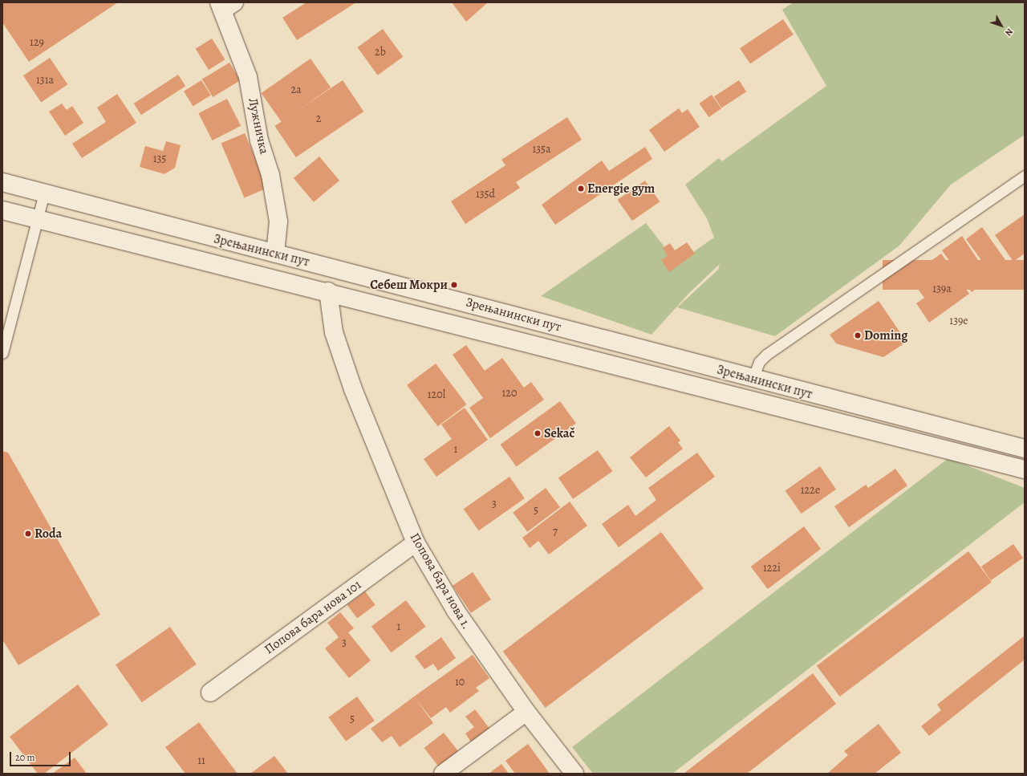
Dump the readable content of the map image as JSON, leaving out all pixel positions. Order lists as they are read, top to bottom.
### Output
{
  "streets": {
    "main road": [
      "Лужничка",
      "Зрењанински пут",
      "Попова бара нова 1.",
      "Попова бара нова 101"
    ]
  },
  "crossings": [
    ["Лужничка", "Зрењанински пут"],
    ["Зрењанински пут", "Попова бара нова 1."],
    ["Попова бара нова 1.", "Попова бара нова 101"]
  ],
  "places": [
    "Energie gym",
    "Себеш Мокри",
    "Doming",
    "Sekač",
    "Roda"
  ],
  "house_numbers": [
    "129",
    "2b",
    "131a",
    "2a",
    "2",
    "135a",
    "135",
    "135d",
    "139a",
    "139e",
    "120",
    "120l",
    "1",
    "122e",
    "3",
    "5",
    "7",
    "122i",
    "1",
    "3",
    "10",
    "5",
    "11"
  ],
  "scale_bar": "20 m",
  "north": "bottom right"
}
